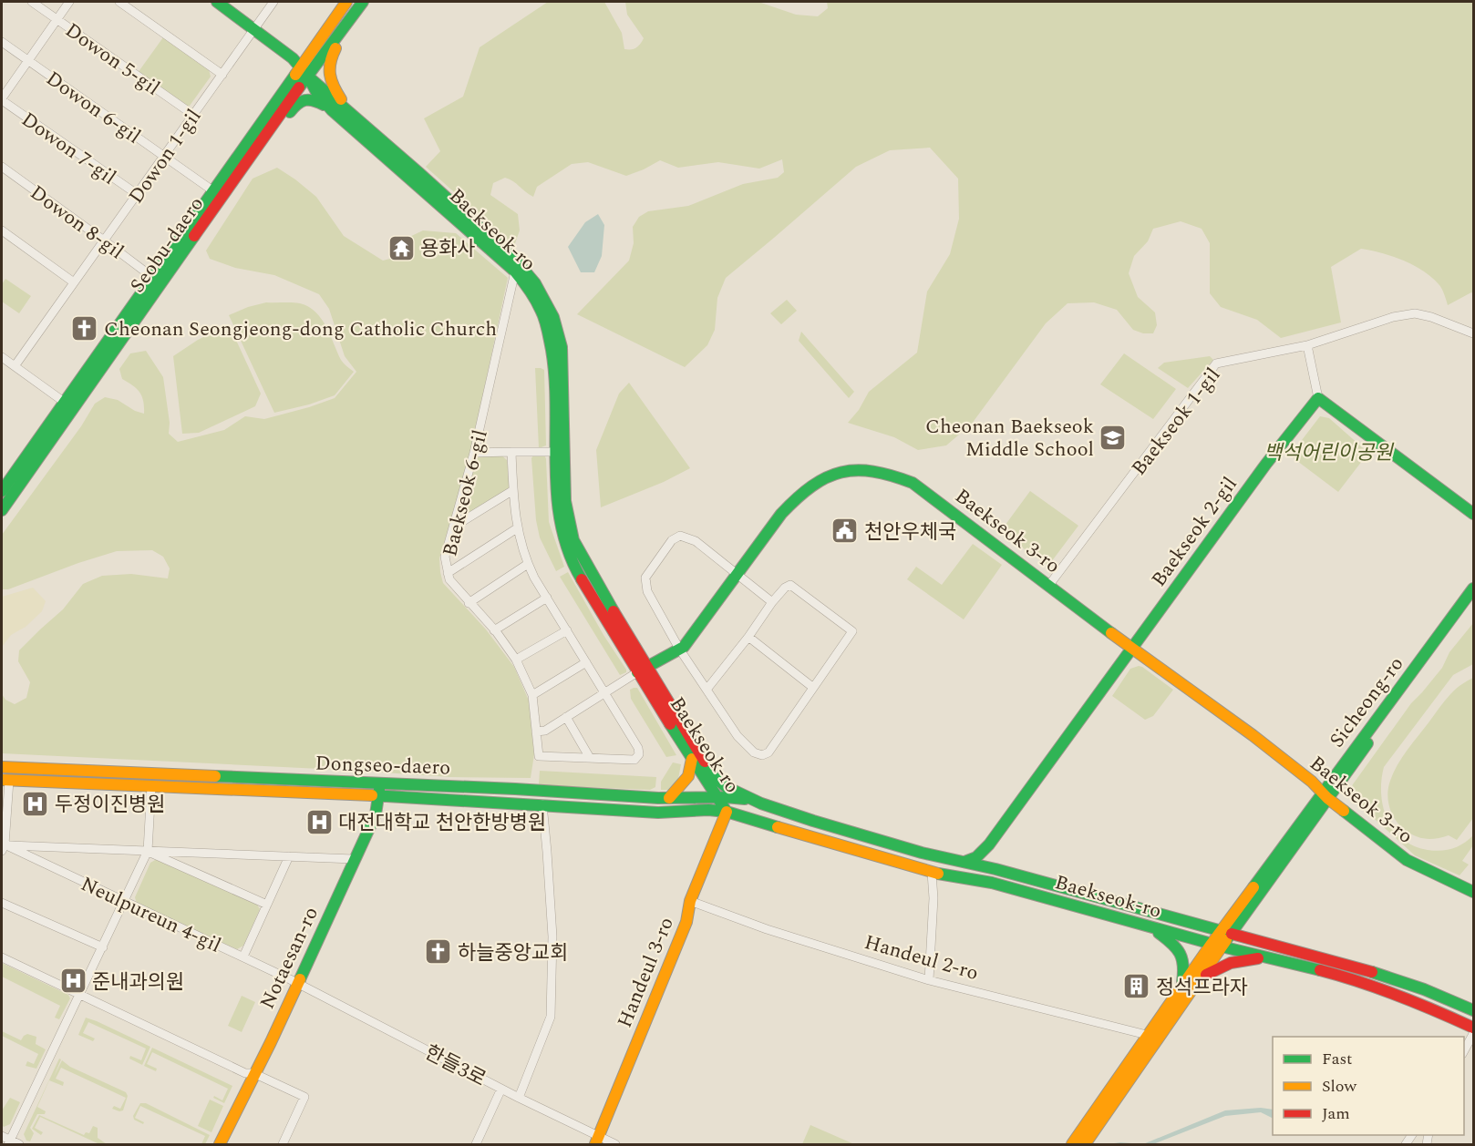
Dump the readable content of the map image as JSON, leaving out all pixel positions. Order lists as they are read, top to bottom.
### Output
{
  "streets": {
    "main road": [
      "Baekseok-ro",
      "Seobu-daero",
      "Baekseok 3-ro",
      "Baekseok 2-gil",
      "Sicheong-ro",
      "Dongseo-daero",
      "Notaesan-ro",
      "Handeul 3-ro"
    ],
    "street": [
      "Dowon 5-gil",
      "Dowon 6-gil",
      "Dowon 7-gil",
      "Dowon 1-gil",
      "Dowon 8-gil",
      "Baekseok 1-gil",
      "Baekseok 6-gil",
      "Neulpureun 4-gil",
      "Handeul 2-ro",
      "한들3로"
    ]
  },
  "crossings": [
    ["Dowon 5-gil", "Dowon 1-gil"],
    ["Dowon 6-gil", "Dowon 1-gil"],
    ["Dowon 6-gil", "Seobu-daero"],
    ["Dowon 7-gil", "Dowon 1-gil"],
    ["Dowon 1-gil", "Dowon 8-gil"],
    ["Dowon 1-gil", "Baekseok-ro"],
    ["Dowon 8-gil", "Seobu-daero"],
    ["Baekseok-ro", "Seobu-daero"],
    ["Baekseok-ro", "Baekseok 6-gil"],
    ["Baekseok-ro", "Baekseok 3-ro"],
    ["Baekseok-ro", "Baekseok 2-gil"],
    ["Baekseok-ro", "Sicheong-ro"],
    ["Baekseok-ro", "Dongseo-daero"],
    ["Baekseok-ro", "Handeul 3-ro"],
    ["Baekseok 1-gil", "Baekseok 3-ro"],
    ["Baekseok 6-gil", "Baekseok 3-ro"],
    ["Baekseok 3-ro", "Baekseok 2-gil"],
    ["Baekseok 3-ro", "Sicheong-ro"],
    ["Dongseo-daero", "Notaesan-ro"],
    ["Dongseo-daero", "Handeul 3-ro"],
    ["Neulpureun 4-gil", "Notaesan-ro"],
    ["Neulpureun 4-gil", "한들3로"],
    ["Handeul 2-ro", "Handeul 3-ro"],
    ["Notaesan-ro", "한들3로"],
    ["Handeul 3-ro", "한들3로"]
  ],
  "parks": ["백석어린이공원"],
  "places": {
    "temple": ["용화사"],
    "church": ["Cheonan Seongjeong-dong Catholic Church", "하늘중앙교회"],
    "school or university": ["Cheonan Baekseok Middle School"],
    "public building": ["천안우체국"],
    "hospital": ["두정이진병원", "대전대학교 천안한방병원", "준내과의원"],
    "building": ["정석프라자"]
  },
  "legend": ["Fast", "Slow", "Jam"]
}
